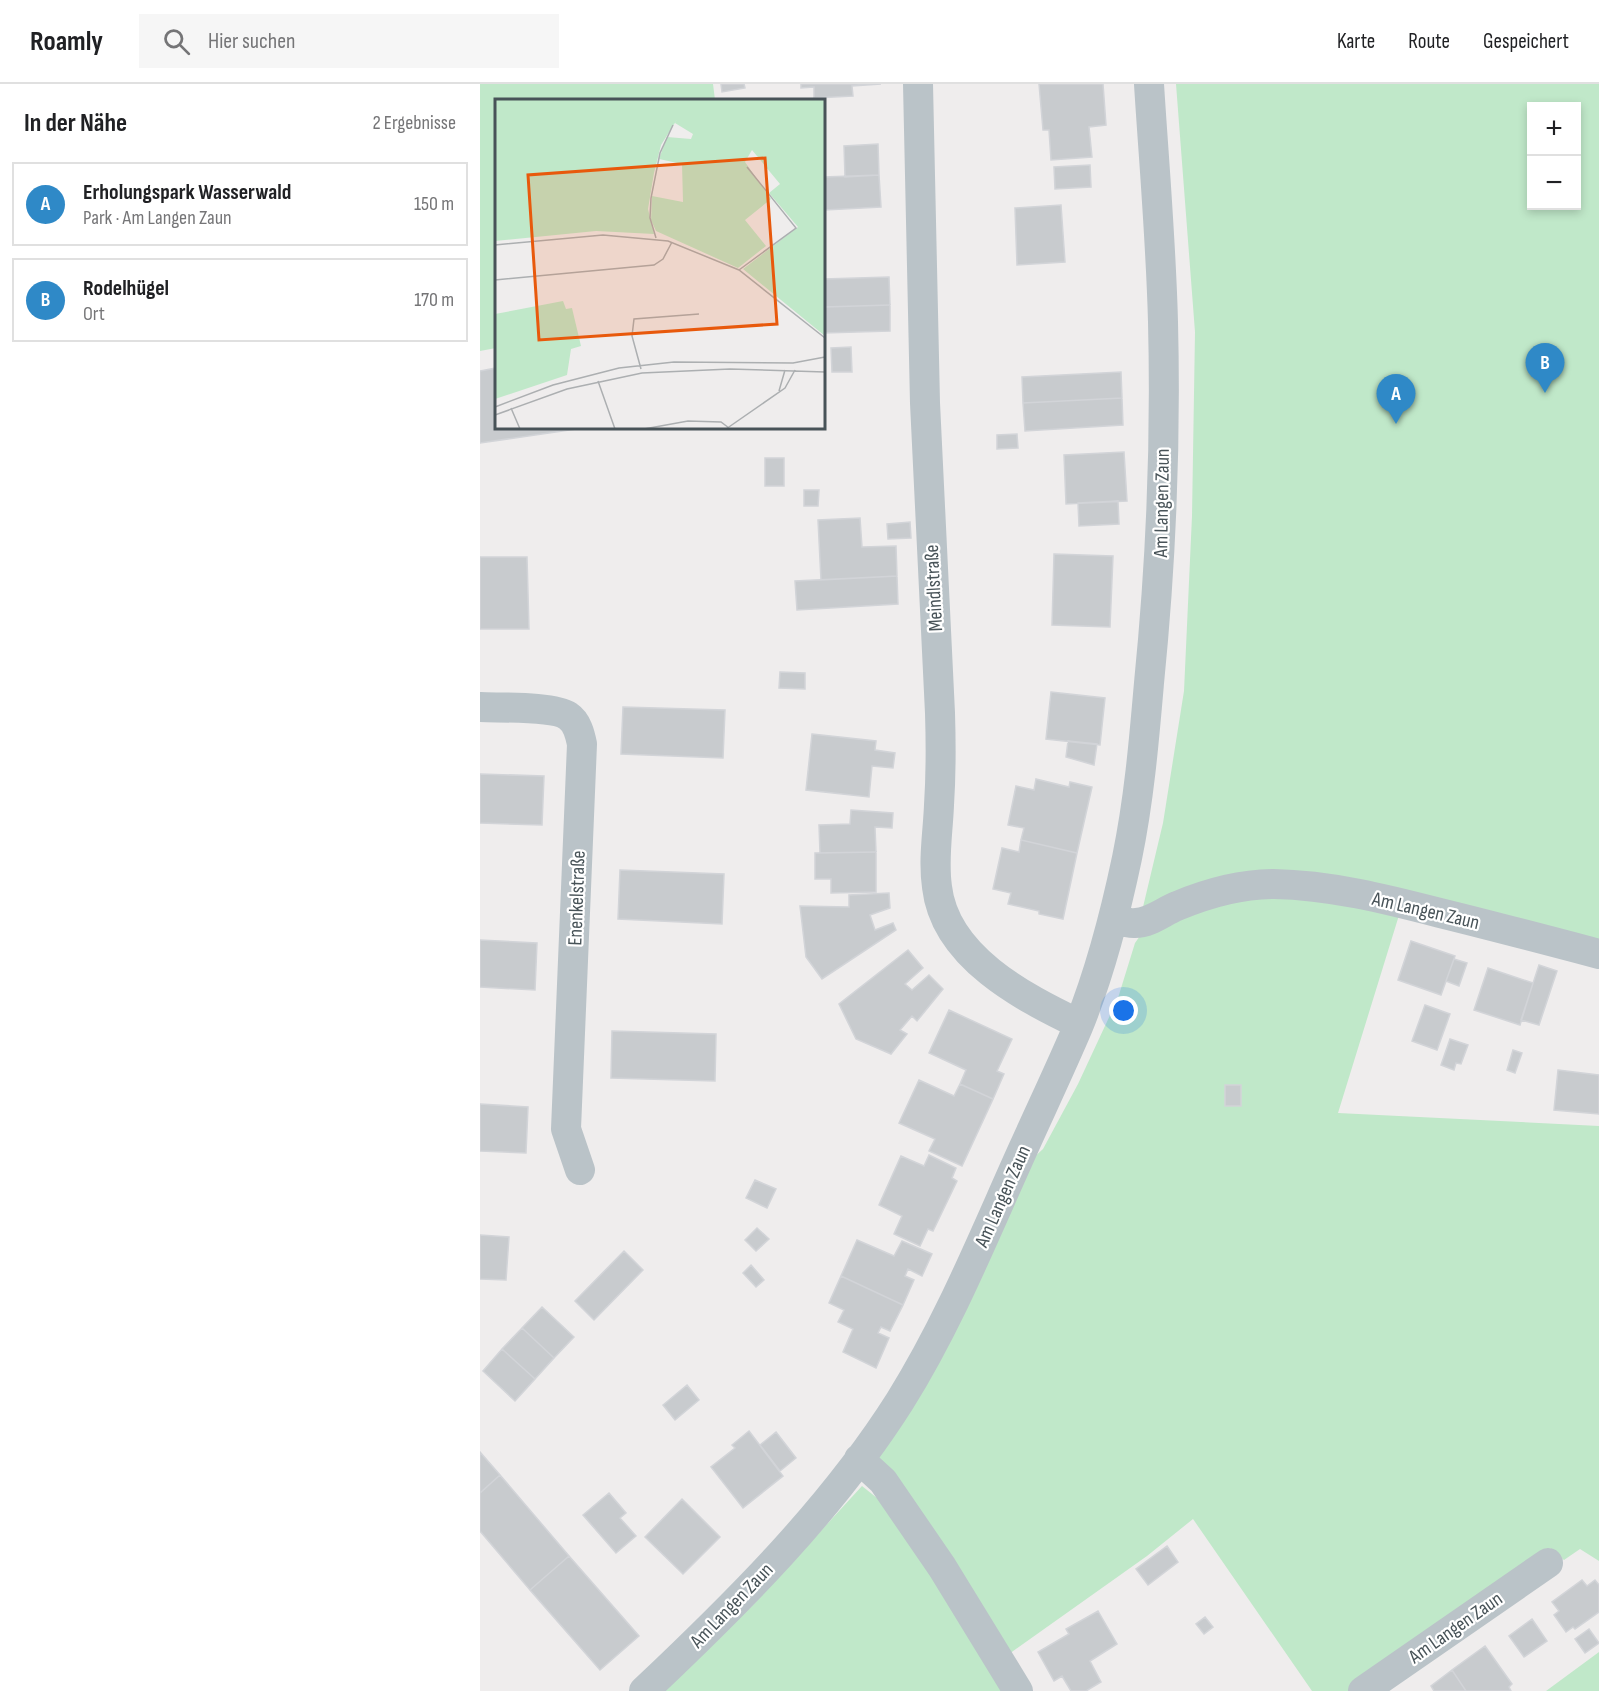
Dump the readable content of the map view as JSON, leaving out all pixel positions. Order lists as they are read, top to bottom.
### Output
{
  "streets": {
    "street": ["Am Langen Zaun", "Meindlstraße", "Enenkelstraße"]
  },
  "crossings": [
    ["Am Langen Zaun", "Meindlstraße"]
  ],
  "page": {
    "header": "Roamly",
    "search": "Hier suchen",
    "nav": ["Karte", "Route", "Gespeichert"],
    "heading": ["In der Nähe", "2 Ergebnisse"],
    "map_buttons": ["+", "−"],
    "list": [
      {
        "mark": "A",
        "name": "Erholungspark Wasserwald",
        "note": "Park · Am Langen Zaun",
        "value": "150 m"
      },
      {
        "mark": "B",
        "name": "Rodelhügel",
        "note": "Ort",
        "value": "170 m"
      }
    ],
    "pins": ["B", "A"]
  }
}
